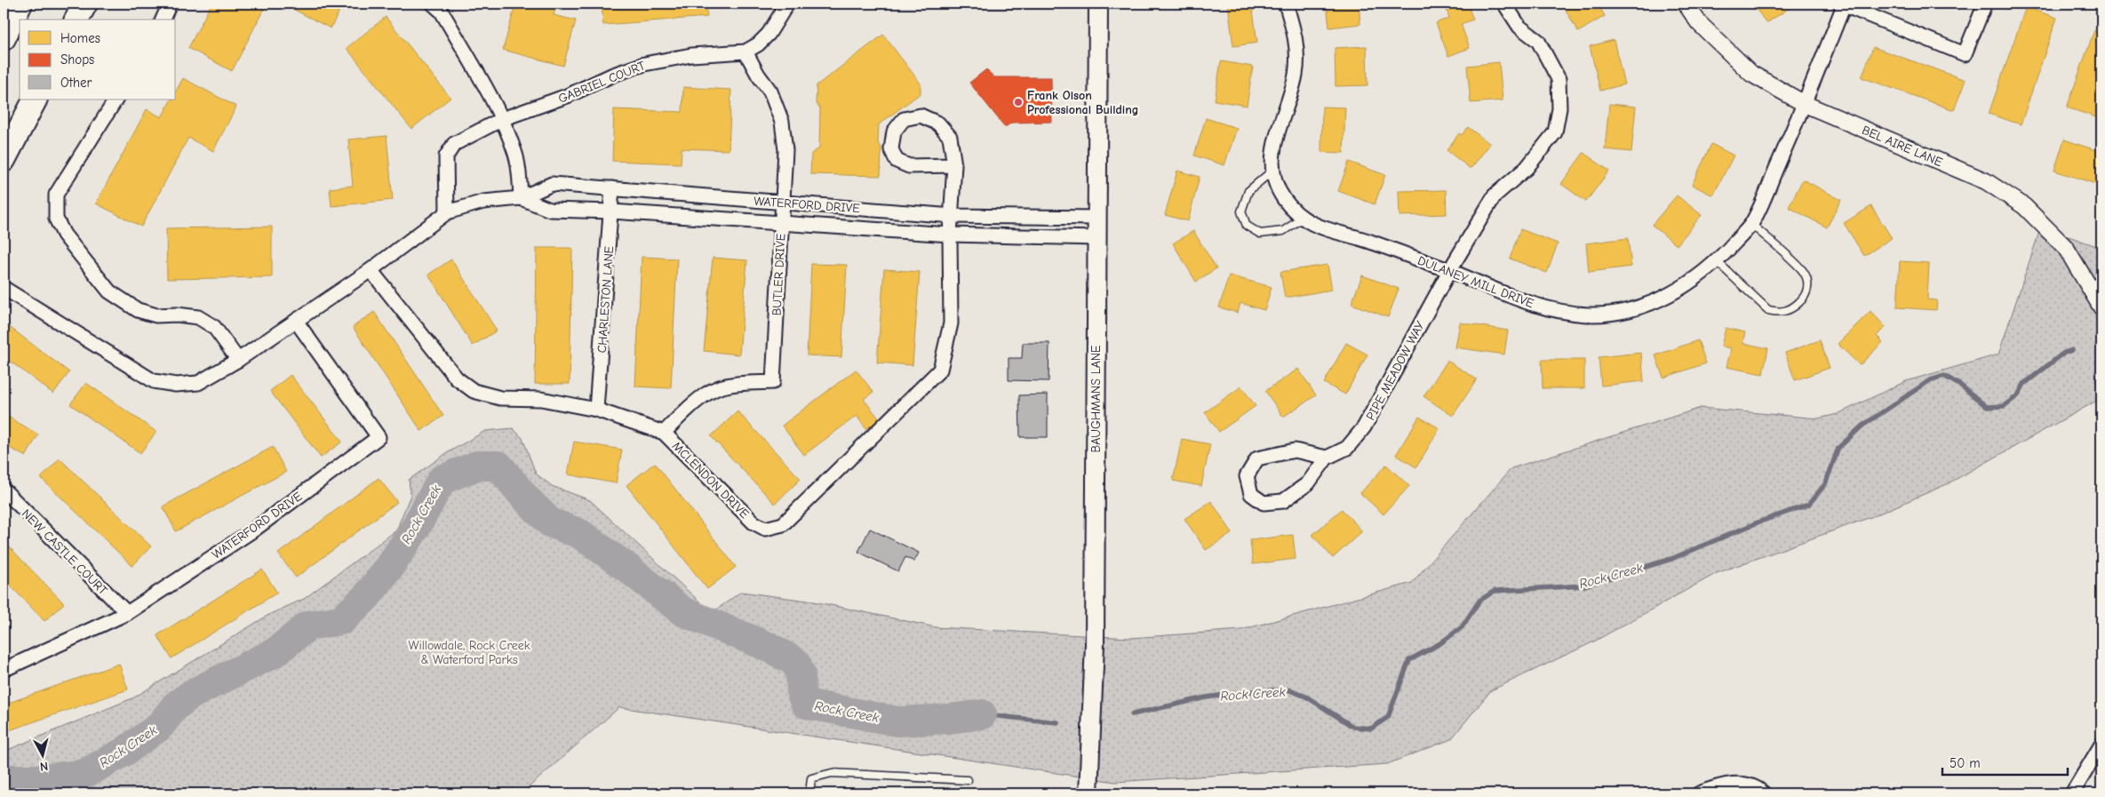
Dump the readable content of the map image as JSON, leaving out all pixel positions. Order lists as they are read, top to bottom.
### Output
{
  "streets": {
    "main road": ["BAUGHMANS LANE"],
    "street": [
      "GABRIEL COURT",
      "BEL AIRE LANE",
      "WATERFORD DRIVE",
      "BUTLER DRIVE",
      "DULANEY MILL DRIVE",
      "CHARLESTON LANE",
      "PIPE MEADOW WAY",
      "MCLENDON DRIVE",
      "NEW CASTLE COURT"
    ]
  },
  "crossings": [
    ["GABRIEL COURT", "WATERFORD DRIVE"],
    ["GABRIEL COURT", "BUTLER DRIVE"],
    ["BEL AIRE LANE", "DULANEY MILL DRIVE"],
    ["WATERFORD DRIVE", "BUTLER DRIVE"],
    ["WATERFORD DRIVE", "CHARLESTON LANE"],
    ["WATERFORD DRIVE", "BAUGHMANS LANE"],
    ["WATERFORD DRIVE", "MCLENDON DRIVE"],
    ["WATERFORD DRIVE", "NEW CASTLE COURT"],
    ["BUTLER DRIVE", "MCLENDON DRIVE"],
    ["DULANEY MILL DRIVE", "PIPE MEADOW WAY"],
    ["CHARLESTON LANE", "MCLENDON DRIVE"]
  ],
  "water": ["Rock Creek"],
  "parks": ["Willowdale, Rock Creek & Waterford Parks"],
  "places": ["Frank Olson Professional Building"],
  "legend": ["Homes", "Shops", "Other"],
  "scale_bar": "50 m",
  "north": "bottom"
}
